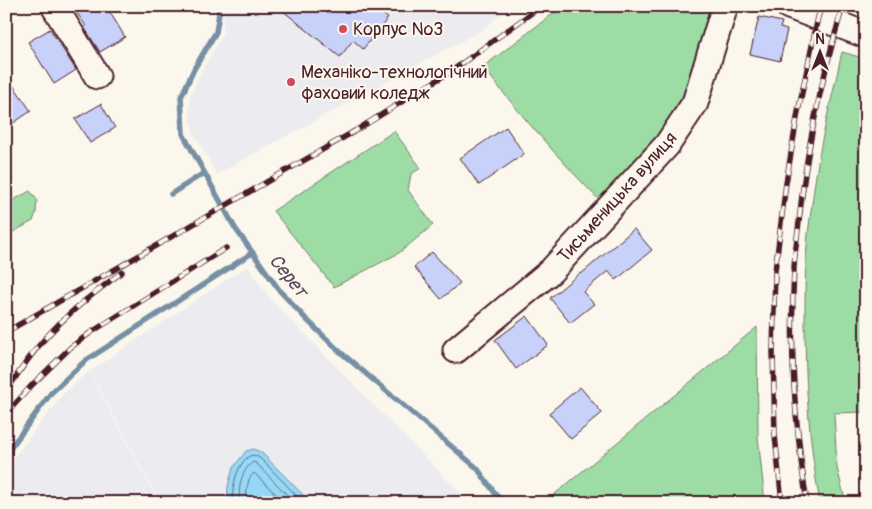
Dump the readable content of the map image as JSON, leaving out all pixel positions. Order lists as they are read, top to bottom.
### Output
{
  "streets": {
    "street": ["Тисьменицька вулиця"]
  },
  "water": ["Серет"],
  "places": ["Корпус №3", "Механіко-технологічний фаховий коледж"],
  "north": "top"
}
